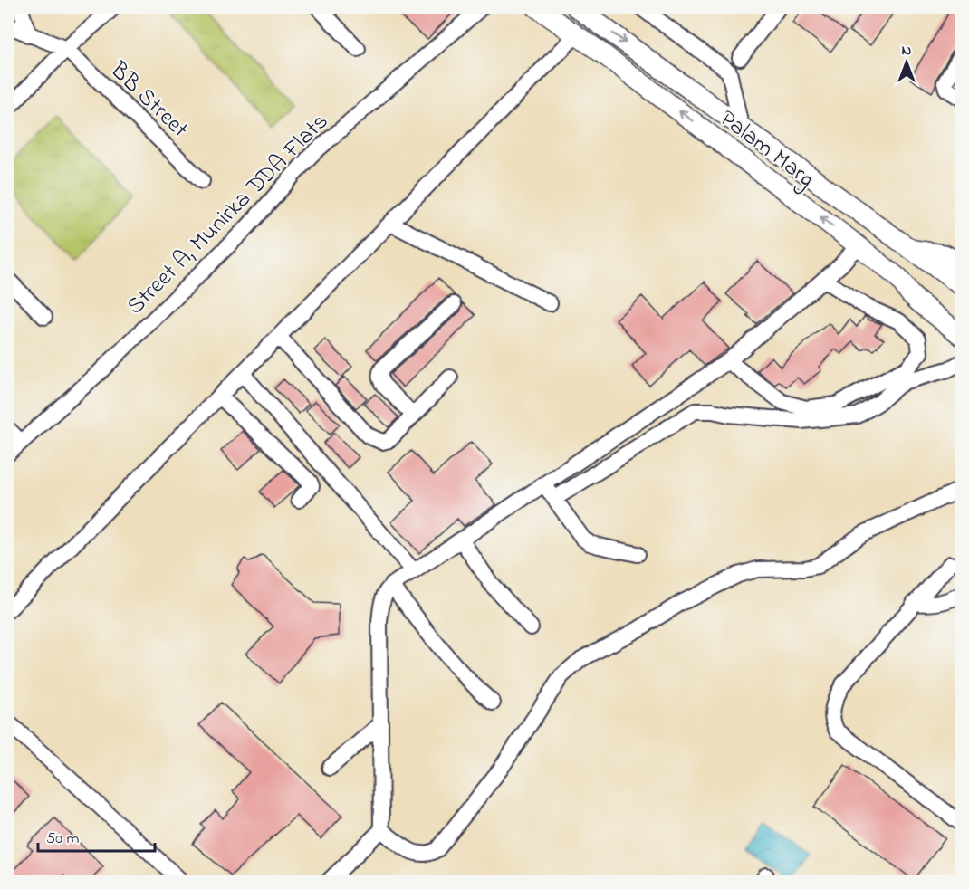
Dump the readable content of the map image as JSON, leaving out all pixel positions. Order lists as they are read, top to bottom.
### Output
{
  "streets": {
    "main road": ["Palam Marg"],
    "street": ["BB Street", "Street A, Munirka DDA Flats"]
  },
  "scale_bar": "50 m",
  "north": "top"
}
